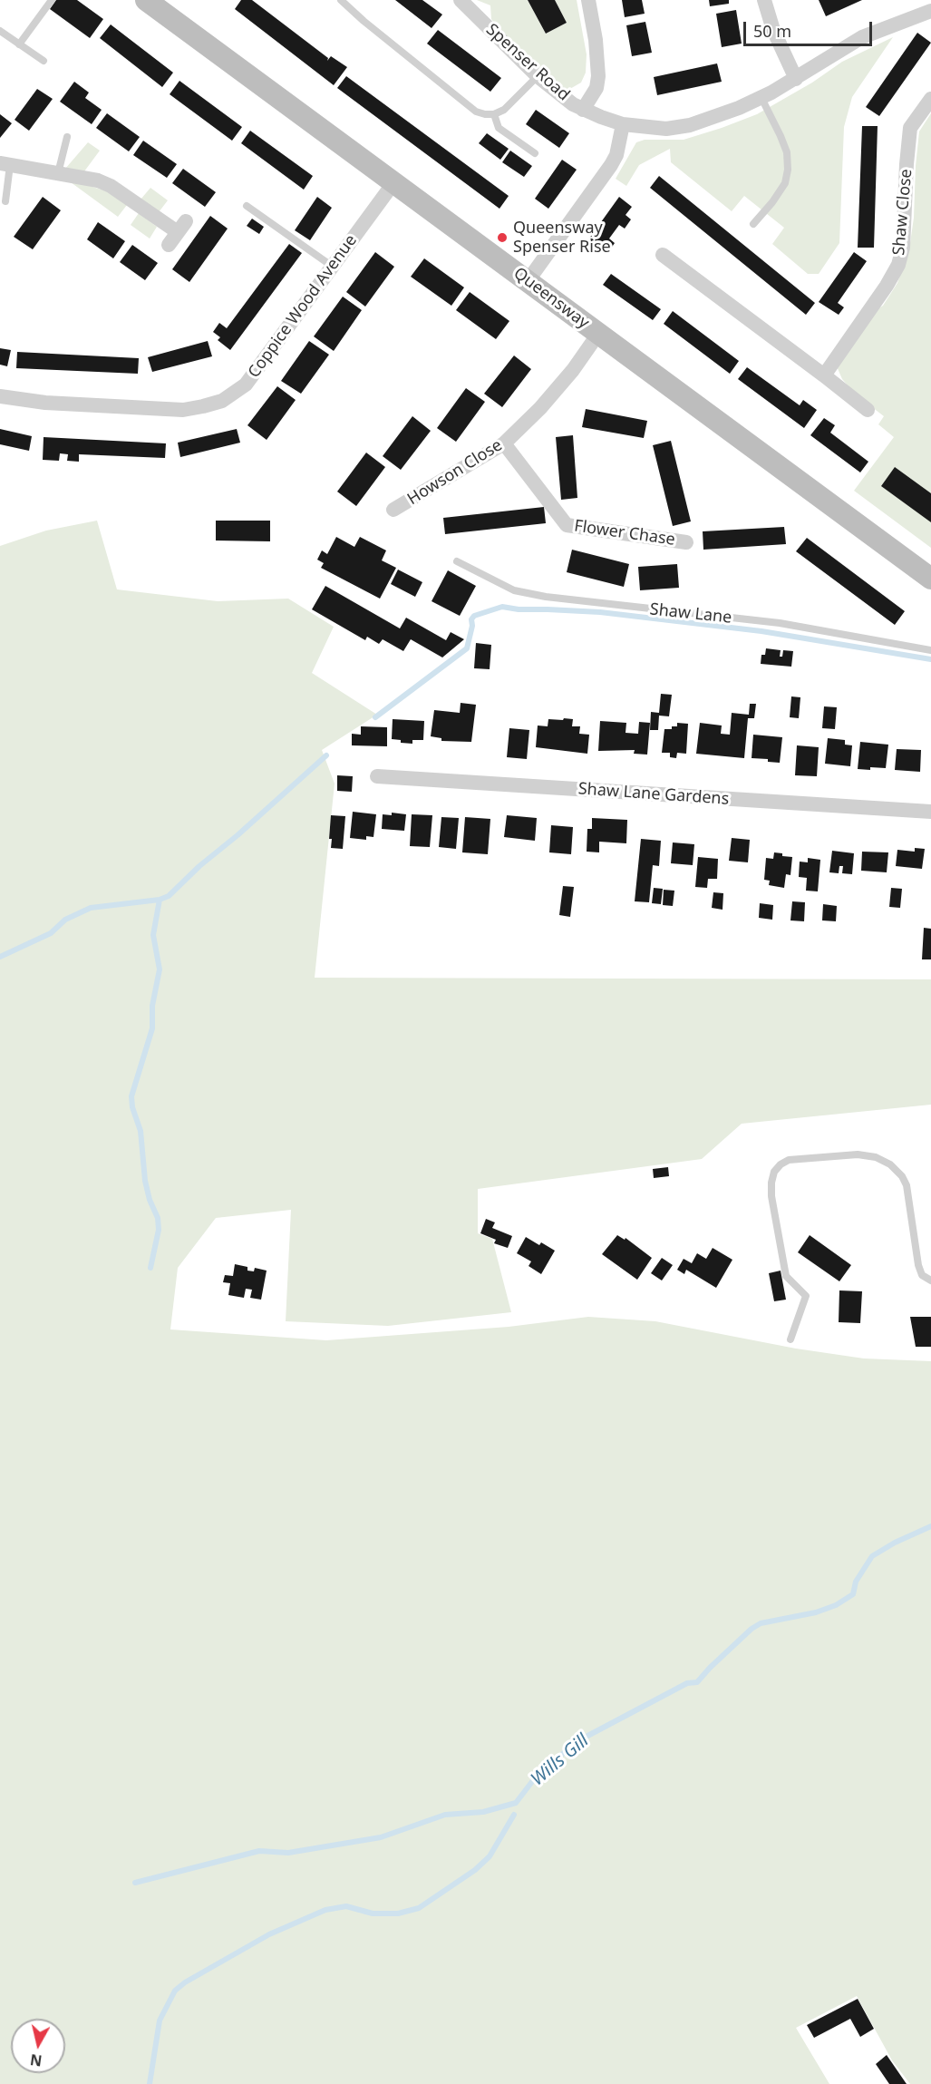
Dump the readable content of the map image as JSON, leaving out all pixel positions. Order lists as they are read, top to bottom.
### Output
{
  "streets": {
    "street": [
      "Spenser Road",
      "Shaw Close",
      "Queensway",
      "Coppice Wood Avenue",
      "Howson Close",
      "Flower Chase",
      "Shaw Lane Gardens"
    ],
    "lane": ["Shaw Lane"]
  },
  "crossings": [
    ["Queensway", "Coppice Wood Avenue"],
    ["Queensway", "Howson Close"],
    ["Howson Close", "Flower Chase"]
  ],
  "water": ["Wills Gill"],
  "places": ["Queensway Spenser Rise"],
  "scale_bar": "50 m",
  "north": "bottom"
}
